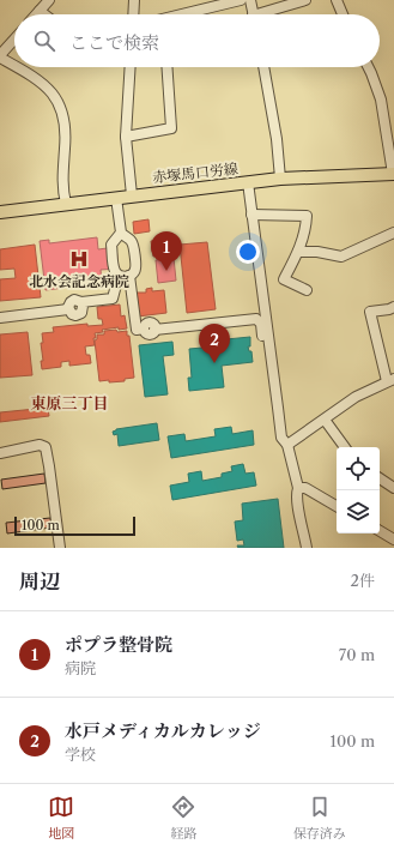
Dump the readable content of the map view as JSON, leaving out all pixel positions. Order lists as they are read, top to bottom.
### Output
{
  "streets": {
    "main road": ["赤塚馬口労線"]
  },
  "districts": ["東原三丁目"],
  "places": {
    "hospital": ["北水会記念病院"]
  },
  "scale_bar": "100 m",
  "page": {
    "search": "ここで検索",
    "pins": ["1", "2"],
    "scale": "100 m",
    "heading": ["周辺", "2件"],
    "list": [
      {
        "mark": "1",
        "name": "ポプラ整骨院",
        "note": "病院",
        "value": "70 m"
      },
      {
        "mark": "2",
        "name": "水戸メディカルカレッジ",
        "note": "学校",
        "value": "100 m"
      }
    ],
    "nav": ["地図", "経路", "保存済み"]
  }
}
